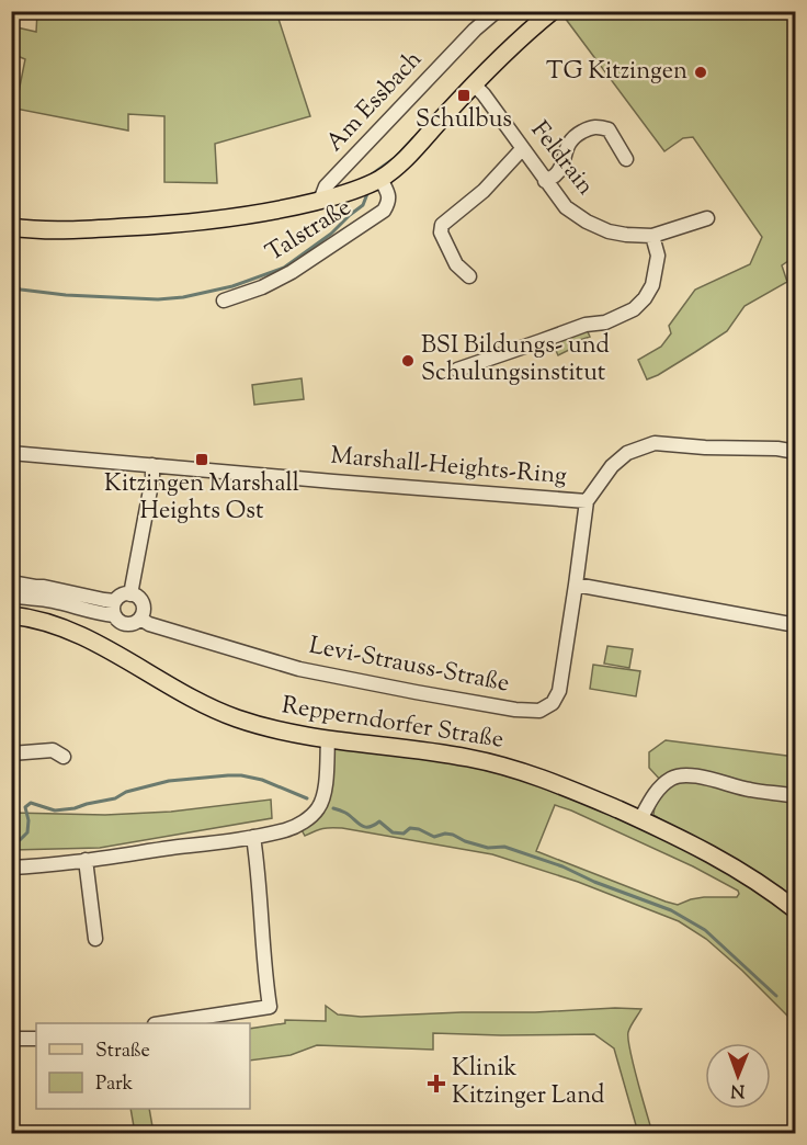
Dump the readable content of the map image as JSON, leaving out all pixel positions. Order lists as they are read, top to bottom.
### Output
{
  "streets": {
    "main road": ["Repperndorfer Straße"],
    "street": [
      "Am Essbach",
      "Feldrain",
      "Talstraße",
      "Marshall-Heights-Ring",
      "Levi-Strauss-Straße"
    ]
  },
  "crossings": [
    ["Marshall-Heights-Ring", "Levi-Strauss-Straße"]
  ],
  "places": {
    "other": ["TG Kitzingen", "BSI Bildungs- und Schulungsinstitut"],
    "transit": ["Schulbus", "Kitzingen Marshall Heights Ost"],
    "health": ["Klinik Kitzinger Land"]
  },
  "legend": ["Straße", "Park"],
  "north": "bottom"
}
